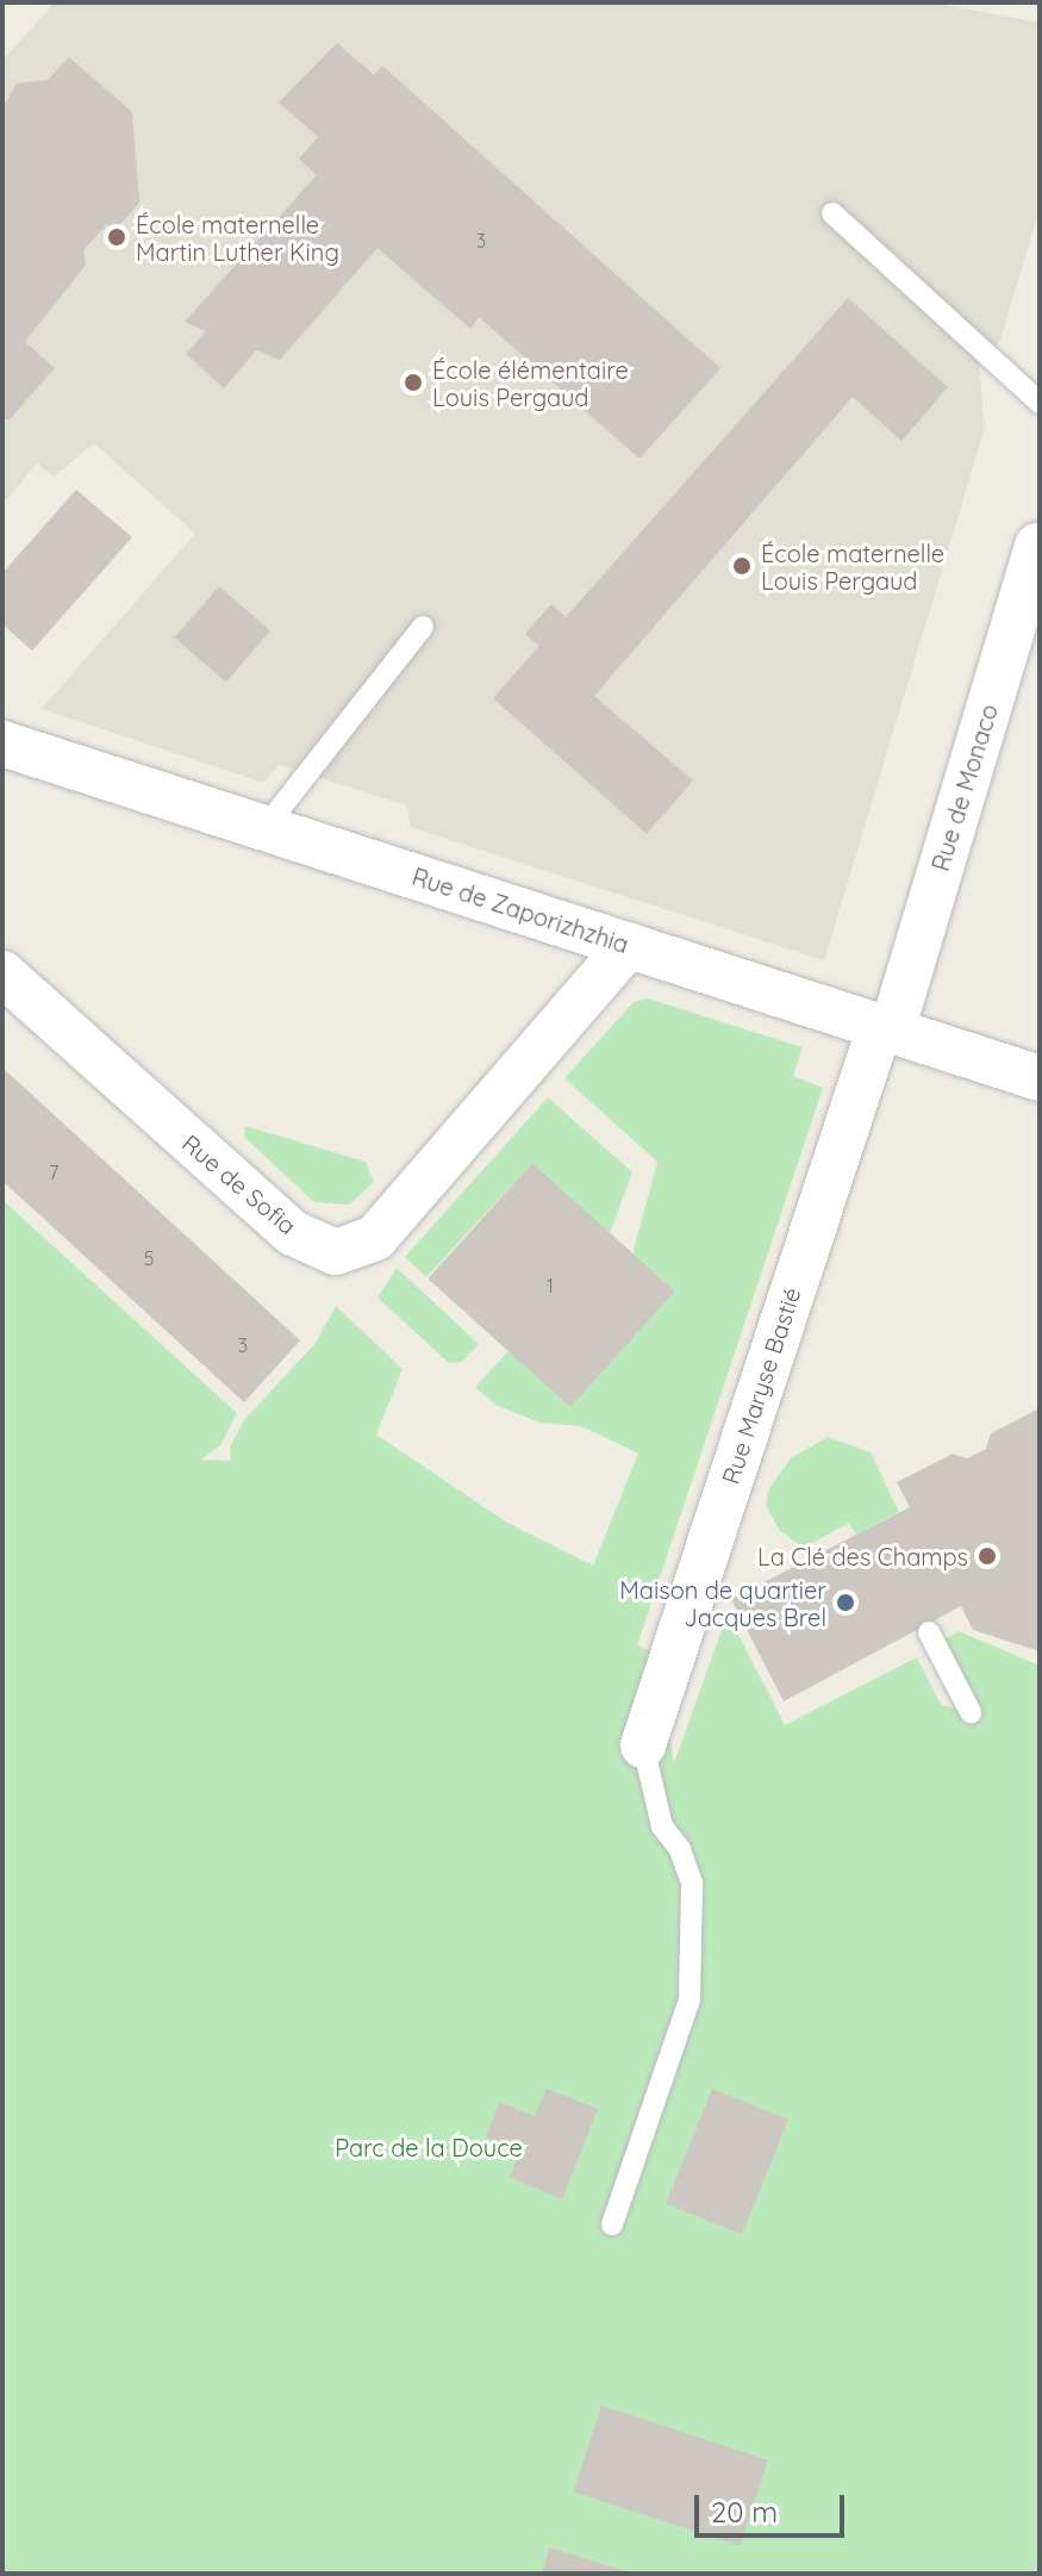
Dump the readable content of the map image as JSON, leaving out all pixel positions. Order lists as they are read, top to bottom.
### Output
{
  "streets": {
    "street": [
      "Rue de Monaco",
      "Rue de Zaporizhzhia",
      "Rue de Sofia",
      "Rue Maryse Bastié"
    ]
  },
  "crossings": [
    ["Rue de Monaco", "Rue de Zaporizhzhia"],
    ["Rue de Monaco", "Rue Maryse Bastié"],
    ["Rue de Zaporizhzhia", "Rue de Sofia"],
    ["Rue de Zaporizhzhia", "Rue Maryse Bastié"]
  ],
  "parks": ["Parc de la Douce"],
  "places": [
    "École maternelle Martin Luther King",
    "École élémentaire Louis Pergaud",
    "École maternelle Louis Pergaud",
    "La Clé des Champs",
    "Maison de quartier Jacques Brel"
  ],
  "house_numbers": [
    "3",
    "7",
    "5",
    "1",
    "3"
  ],
  "scale_bar": "20 m"
}
